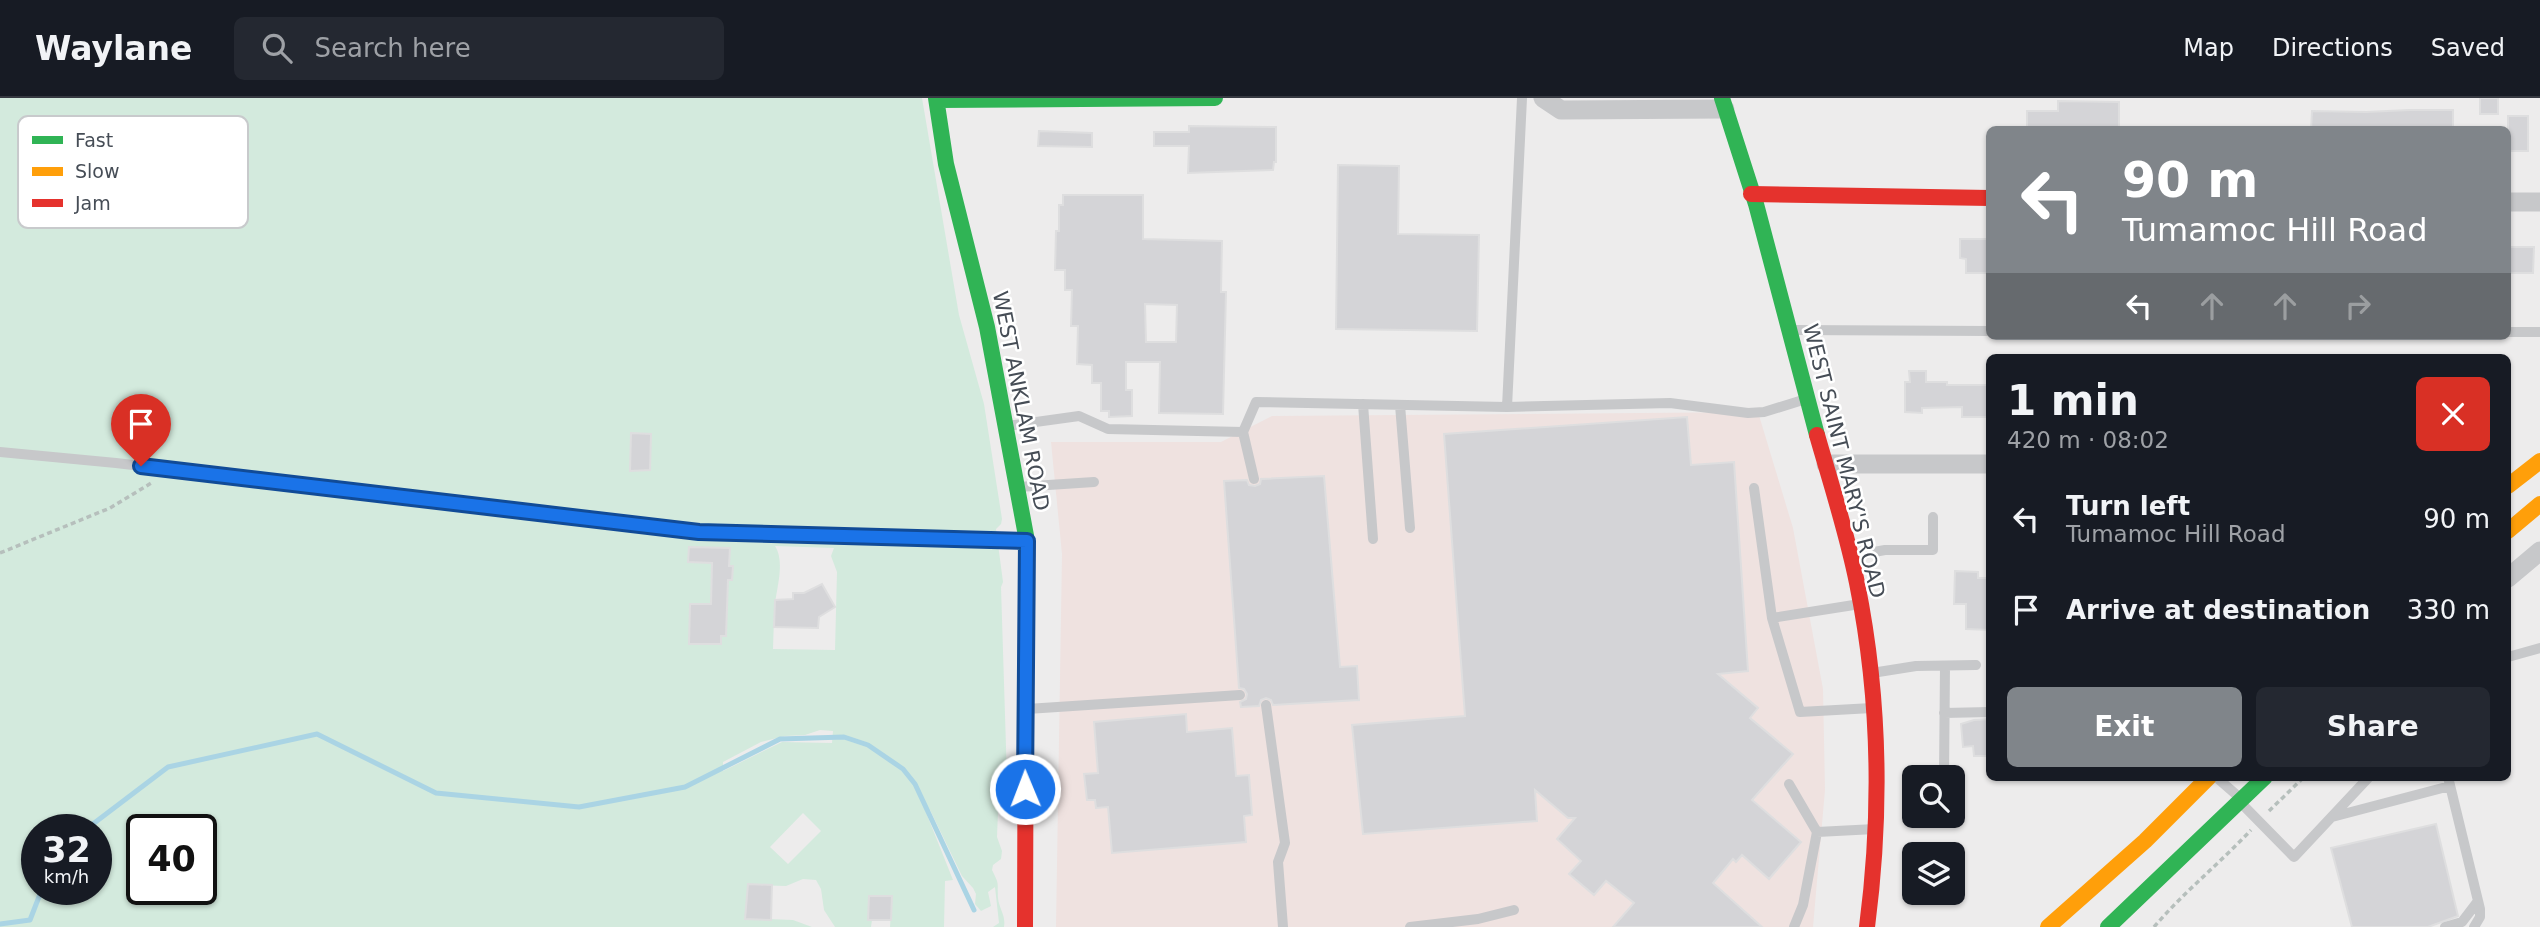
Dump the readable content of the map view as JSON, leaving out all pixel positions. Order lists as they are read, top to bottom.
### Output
{
  "streets": {
    "main road": ["WEST ANKLAM ROAD", "WEST SAINT MARY'S ROAD"]
  },
  "legend": ["Fast", "Slow", "Jam"],
  "page": {
    "header": "Waylane",
    "search": "Search here",
    "nav": ["Map", "Directions", "Saved"],
    "turn": ["90 m", "Tumamoc Hill Road"],
    "heading": ["1 min", "420 m · 08:02"],
    "list": [
      {
        "name": "Turn left",
        "note": "Tumamoc Hill Road",
        "value": "90 m"
      },
      {
        "name": "Arrive at destination",
        "value": "330 m"
      }
    ],
    "buttons": ["Exit", "Share"],
    "speed": "32 km/h",
    "limit": "40"
  }
}
